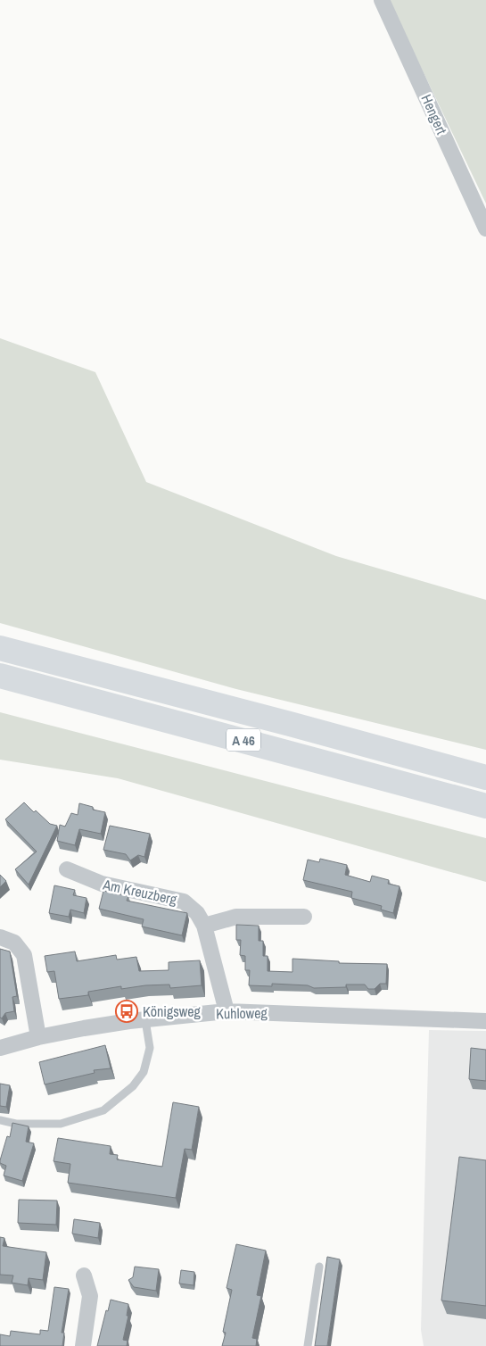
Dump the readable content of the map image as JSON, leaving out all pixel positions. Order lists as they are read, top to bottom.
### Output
{
  "streets": {
    "highway": ["A 46"],
    "street": ["Hengert", "Am Kreuzberg", "Kuhloweg"]
  },
  "crossings": [
    ["Am Kreuzberg", "Kuhloweg"]
  ],
  "places": {
    "bus stop": ["Königsweg"]
  }
}
